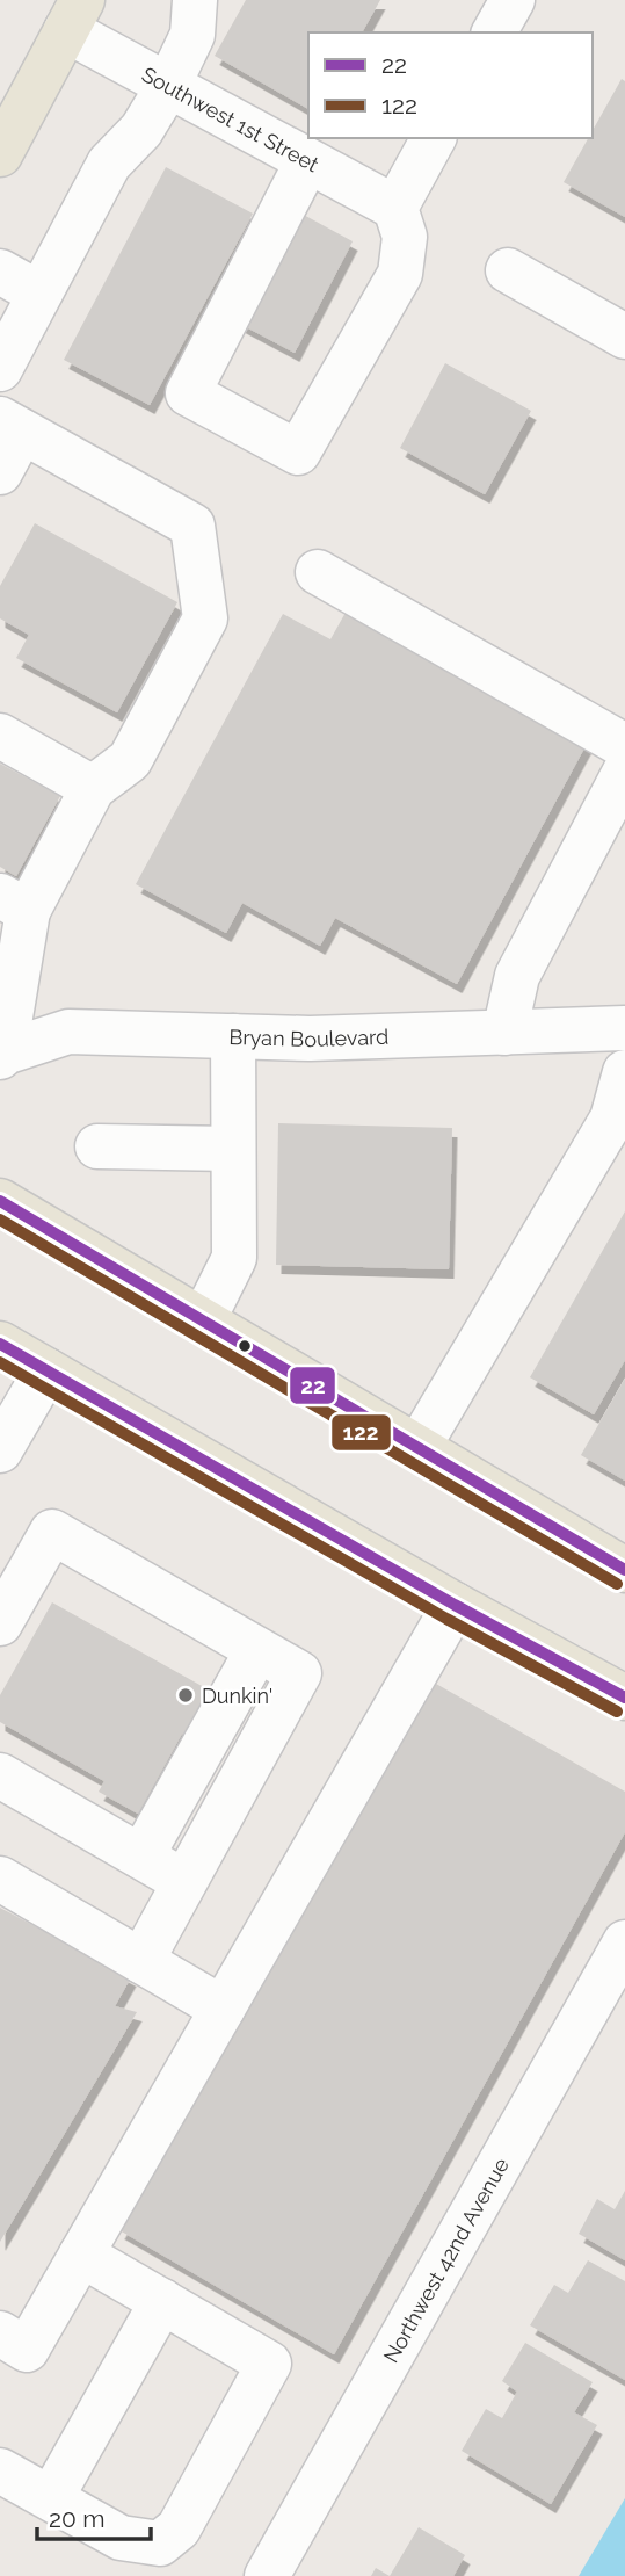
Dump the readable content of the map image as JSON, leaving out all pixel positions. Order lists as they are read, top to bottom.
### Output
{
  "streets": {
    "street": ["Southwest 1st Street", "Bryan Boulevard", "Northwest 42nd Avenue"]
  },
  "places": ["Dunkin'"],
  "lines": ["transit line 22", "transit line 122"],
  "legend": ["22", "122"],
  "scale_bar": "20 m"
}
